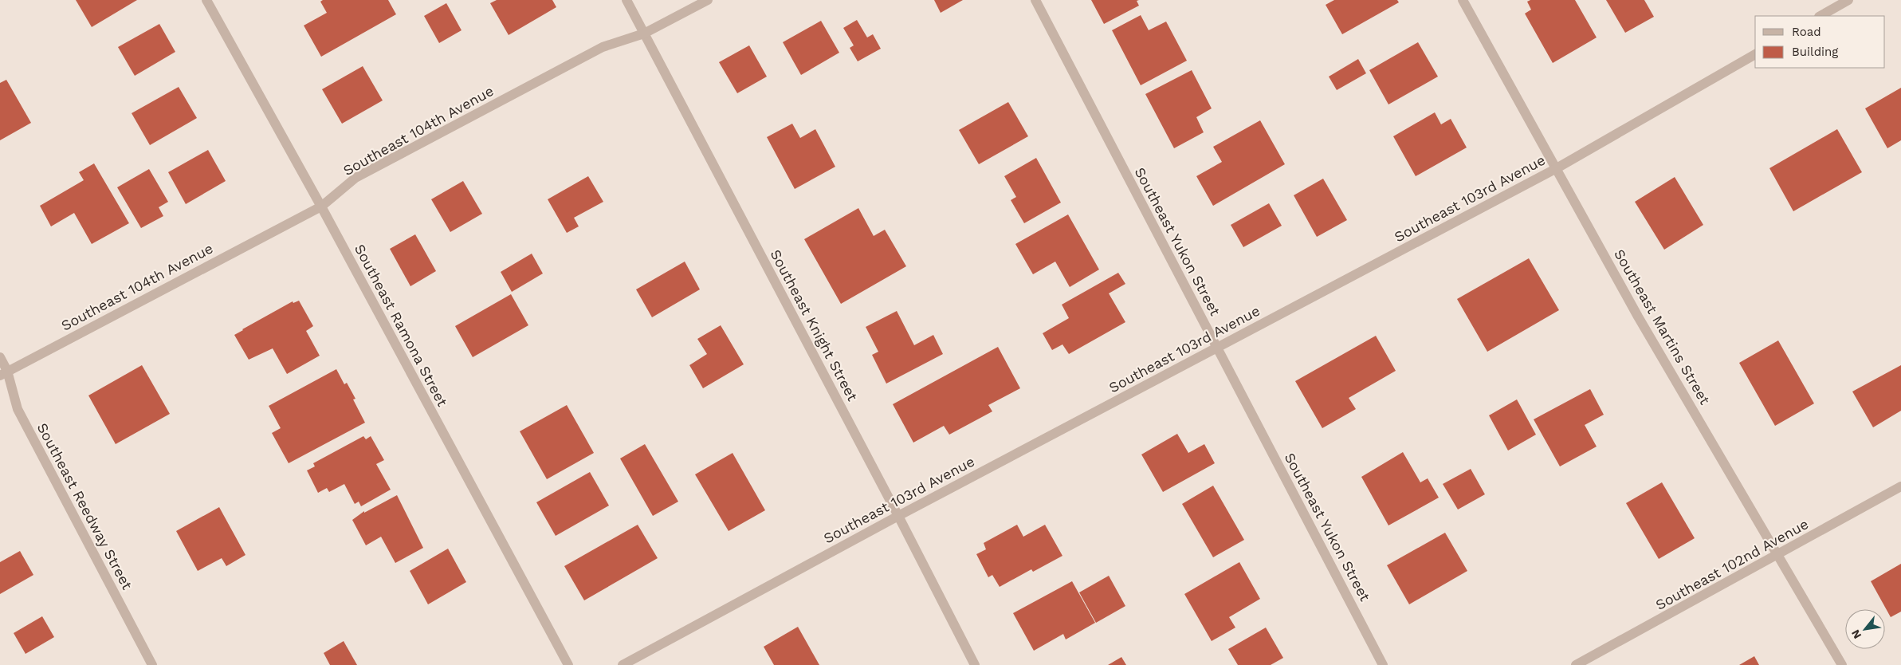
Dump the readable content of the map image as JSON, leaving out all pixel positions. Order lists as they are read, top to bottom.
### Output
{
  "streets": {
    "street": [
      "Southeast 104th Avenue",
      "Southeast 103rd Avenue",
      "Southeast Yukon Street",
      "Southeast Ramona Street",
      "Southeast Knight Street",
      "Southeast Martins Street",
      "Southeast Reedway Street",
      "Southeast 102nd Avenue"
    ]
  },
  "crossings": [
    ["Southeast 104th Avenue", "Southeast Ramona Street"],
    ["Southeast 104th Avenue", "Southeast Knight Street"],
    ["Southeast 104th Avenue", "Southeast Reedway Street"],
    ["Southeast 103rd Avenue", "Southeast Yukon Street"],
    ["Southeast 103rd Avenue", "Southeast Knight Street"],
    ["Southeast 103rd Avenue", "Southeast Martins Street"],
    ["Southeast Martins Street", "Southeast 102nd Avenue"]
  ],
  "legend": ["Road", "Building"],
  "north": "bottom left"
}
